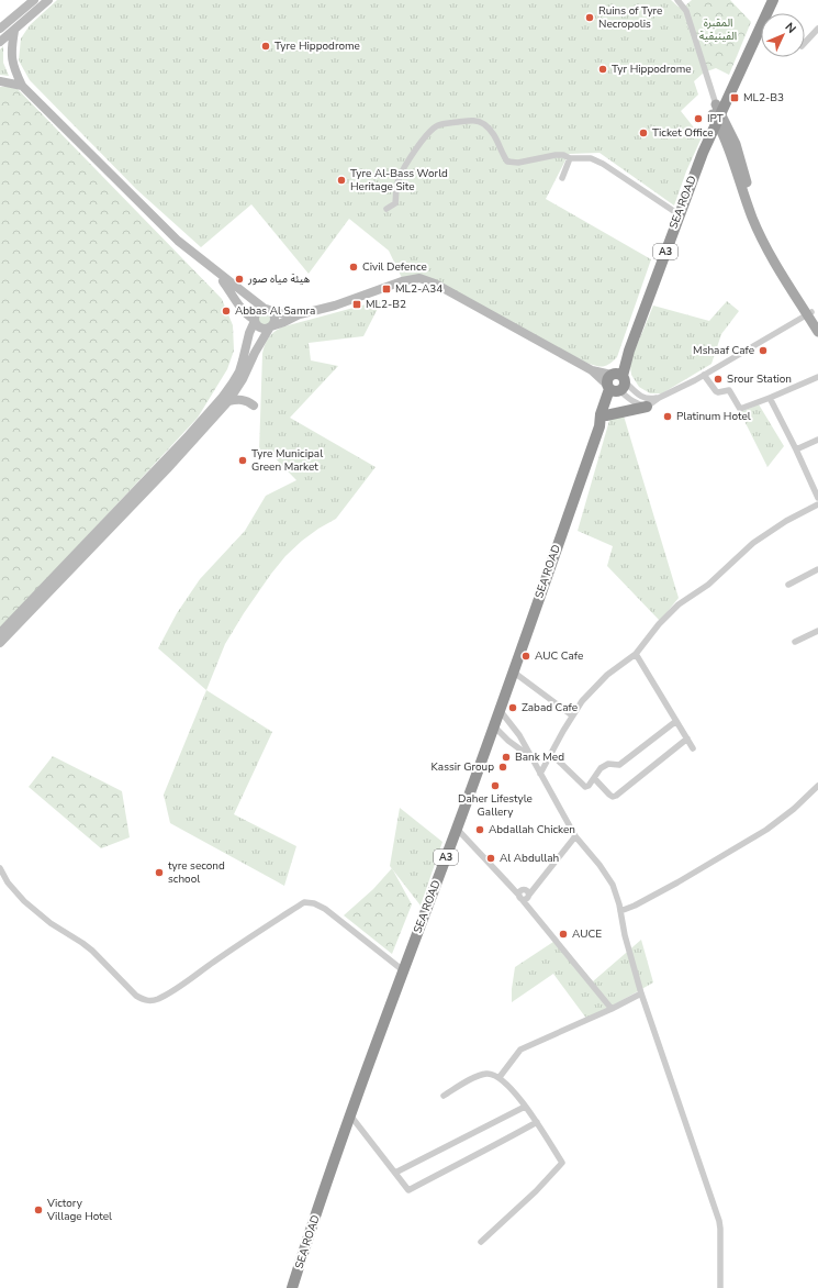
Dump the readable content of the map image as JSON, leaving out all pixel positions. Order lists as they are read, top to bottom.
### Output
{
  "streets": {
    "highway": ["SEA ROAD", "A3"]
  },
  "parks": ["المقبرة الفينيقية"],
  "places": {
    "other": [
      "Ruins of Tyre Necropolis",
      "Tyre Hippodrome",
      "Tyr Hippodrome",
      "IPT",
      "Ticket Office",
      "Tyre Al-Bass World Heritage Site",
      "Civil Defence",
      "هيئة مياه صور",
      "Abbas Al Samra",
      "Mshaaf Cafe",
      "Srour Station",
      "Platinum Hotel",
      "Tyre Municipal Green Market",
      "AUC Cafe",
      "Zabad Cafe",
      "Bank Med",
      "Kassir Group",
      "Daher Lifestyle Gallery",
      "Abdallah Chicken",
      "Al Abdullah",
      "tyre second school",
      "AUCE",
      "Victory Village Hotel"
    ],
    "transit": ["ML2-B3", "ML2-A34", "ML2-B2"]
  },
  "north": "top right"
}
